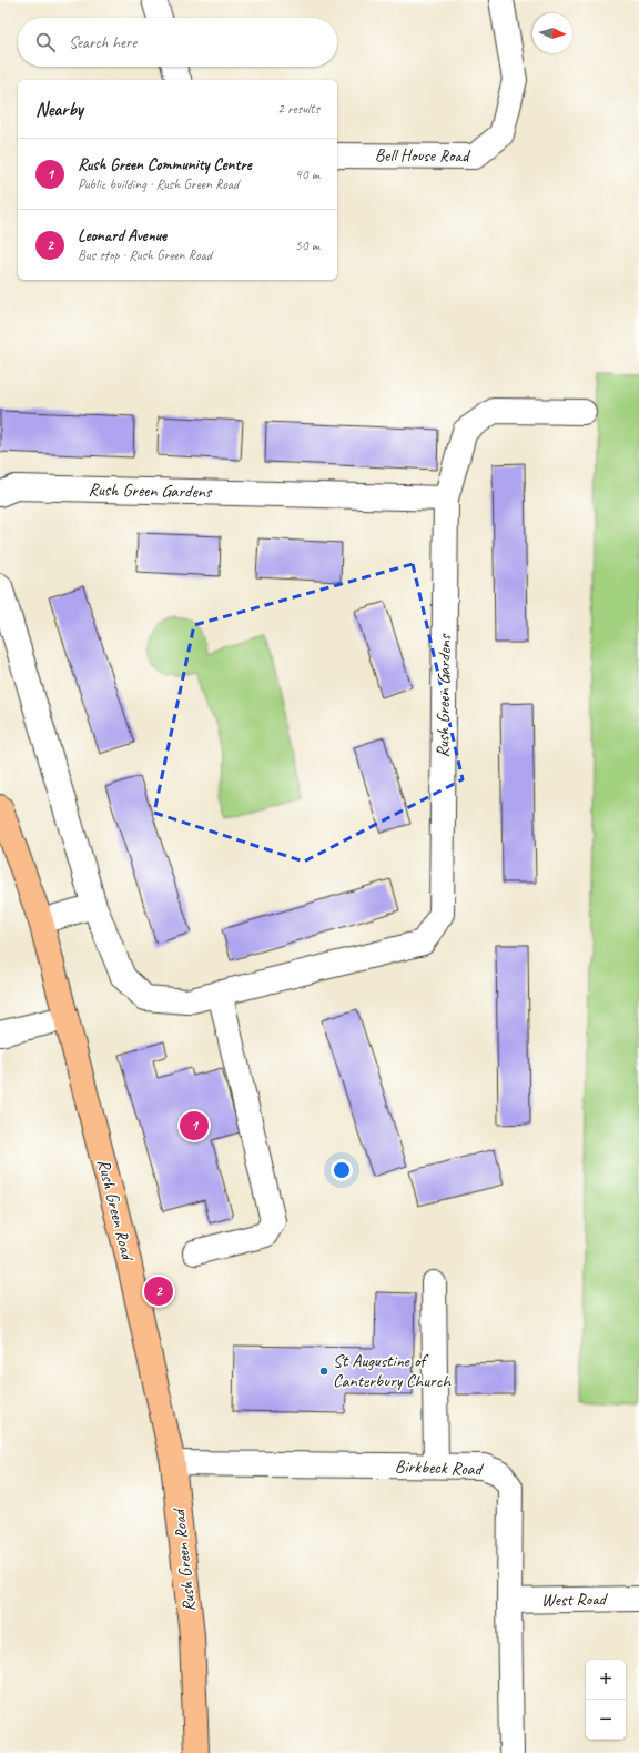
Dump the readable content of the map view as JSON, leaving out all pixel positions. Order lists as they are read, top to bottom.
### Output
{
  "streets": {
    "main road": ["Rush Green Road"],
    "street": [
      "Bell House Road",
      "Rush Green Gardens",
      "Birkbeck Road",
      "West Road"
    ]
  },
  "crossings": [
    ["Rush Green Road", "Birkbeck Road"],
    ["Birkbeck Road", "West Road"]
  ],
  "places": ["St Augustine of Canterbury Church"],
  "north": "right",
  "page": {
    "search": "Search here",
    "heading": ["Nearby", "2 results"],
    "list": [
      {
        "mark": "1",
        "name": "Rush Green Community Centre",
        "note": "Public building · Rush Green Road",
        "value": "40 m"
      },
      {
        "mark": "2",
        "name": "Leonard Avenue",
        "note": "Bus stop · Rush Green Road",
        "value": "50 m"
      }
    ],
    "pins": ["1", "2"],
    "map_buttons": ["+", "−"]
  }
}
